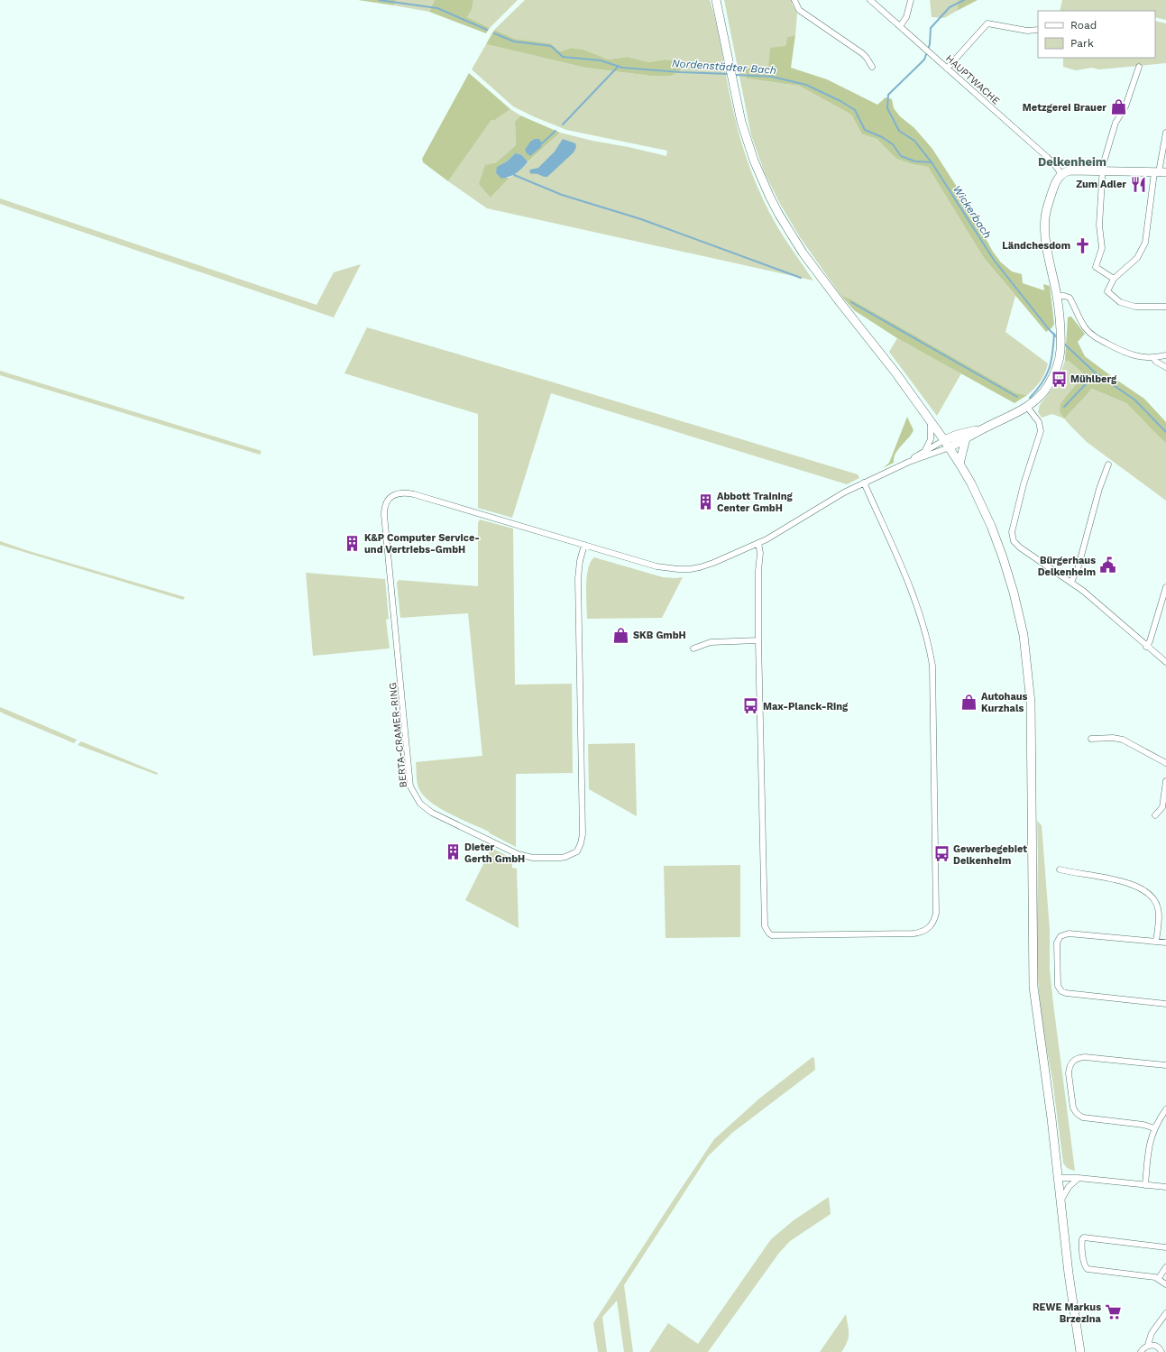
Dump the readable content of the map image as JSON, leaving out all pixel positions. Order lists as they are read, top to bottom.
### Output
{
  "streets": {
    "street": ["HAUPTWACHE", "BERTA-CRAMER-RING"]
  },
  "districts": ["Delkenheim"],
  "water": ["Nordenstädter Bach", "Wickerbach"],
  "places": {
    "shop": ["Metzgerei Brauer", "SKB GmbH", "Autohaus Kurzhals"],
    "restaurant": ["Zum Adler"],
    "church": ["Ländchesdom"],
    "bus stop": ["Mühlberg", "Max-Planck-Ring", "Gewerbegebiet Delkenheim"],
    "building": ["Abbott Training Center GmbH", "K&P Computer Service- und Vertriebs-GmbH", "Dieter Gerth GmbH"],
    "public building": ["Bürgerhaus Delkenheim"],
    "supermarket": ["REWE Markus Brzezina"]
  },
  "legend": ["Road", "Park"]
}
